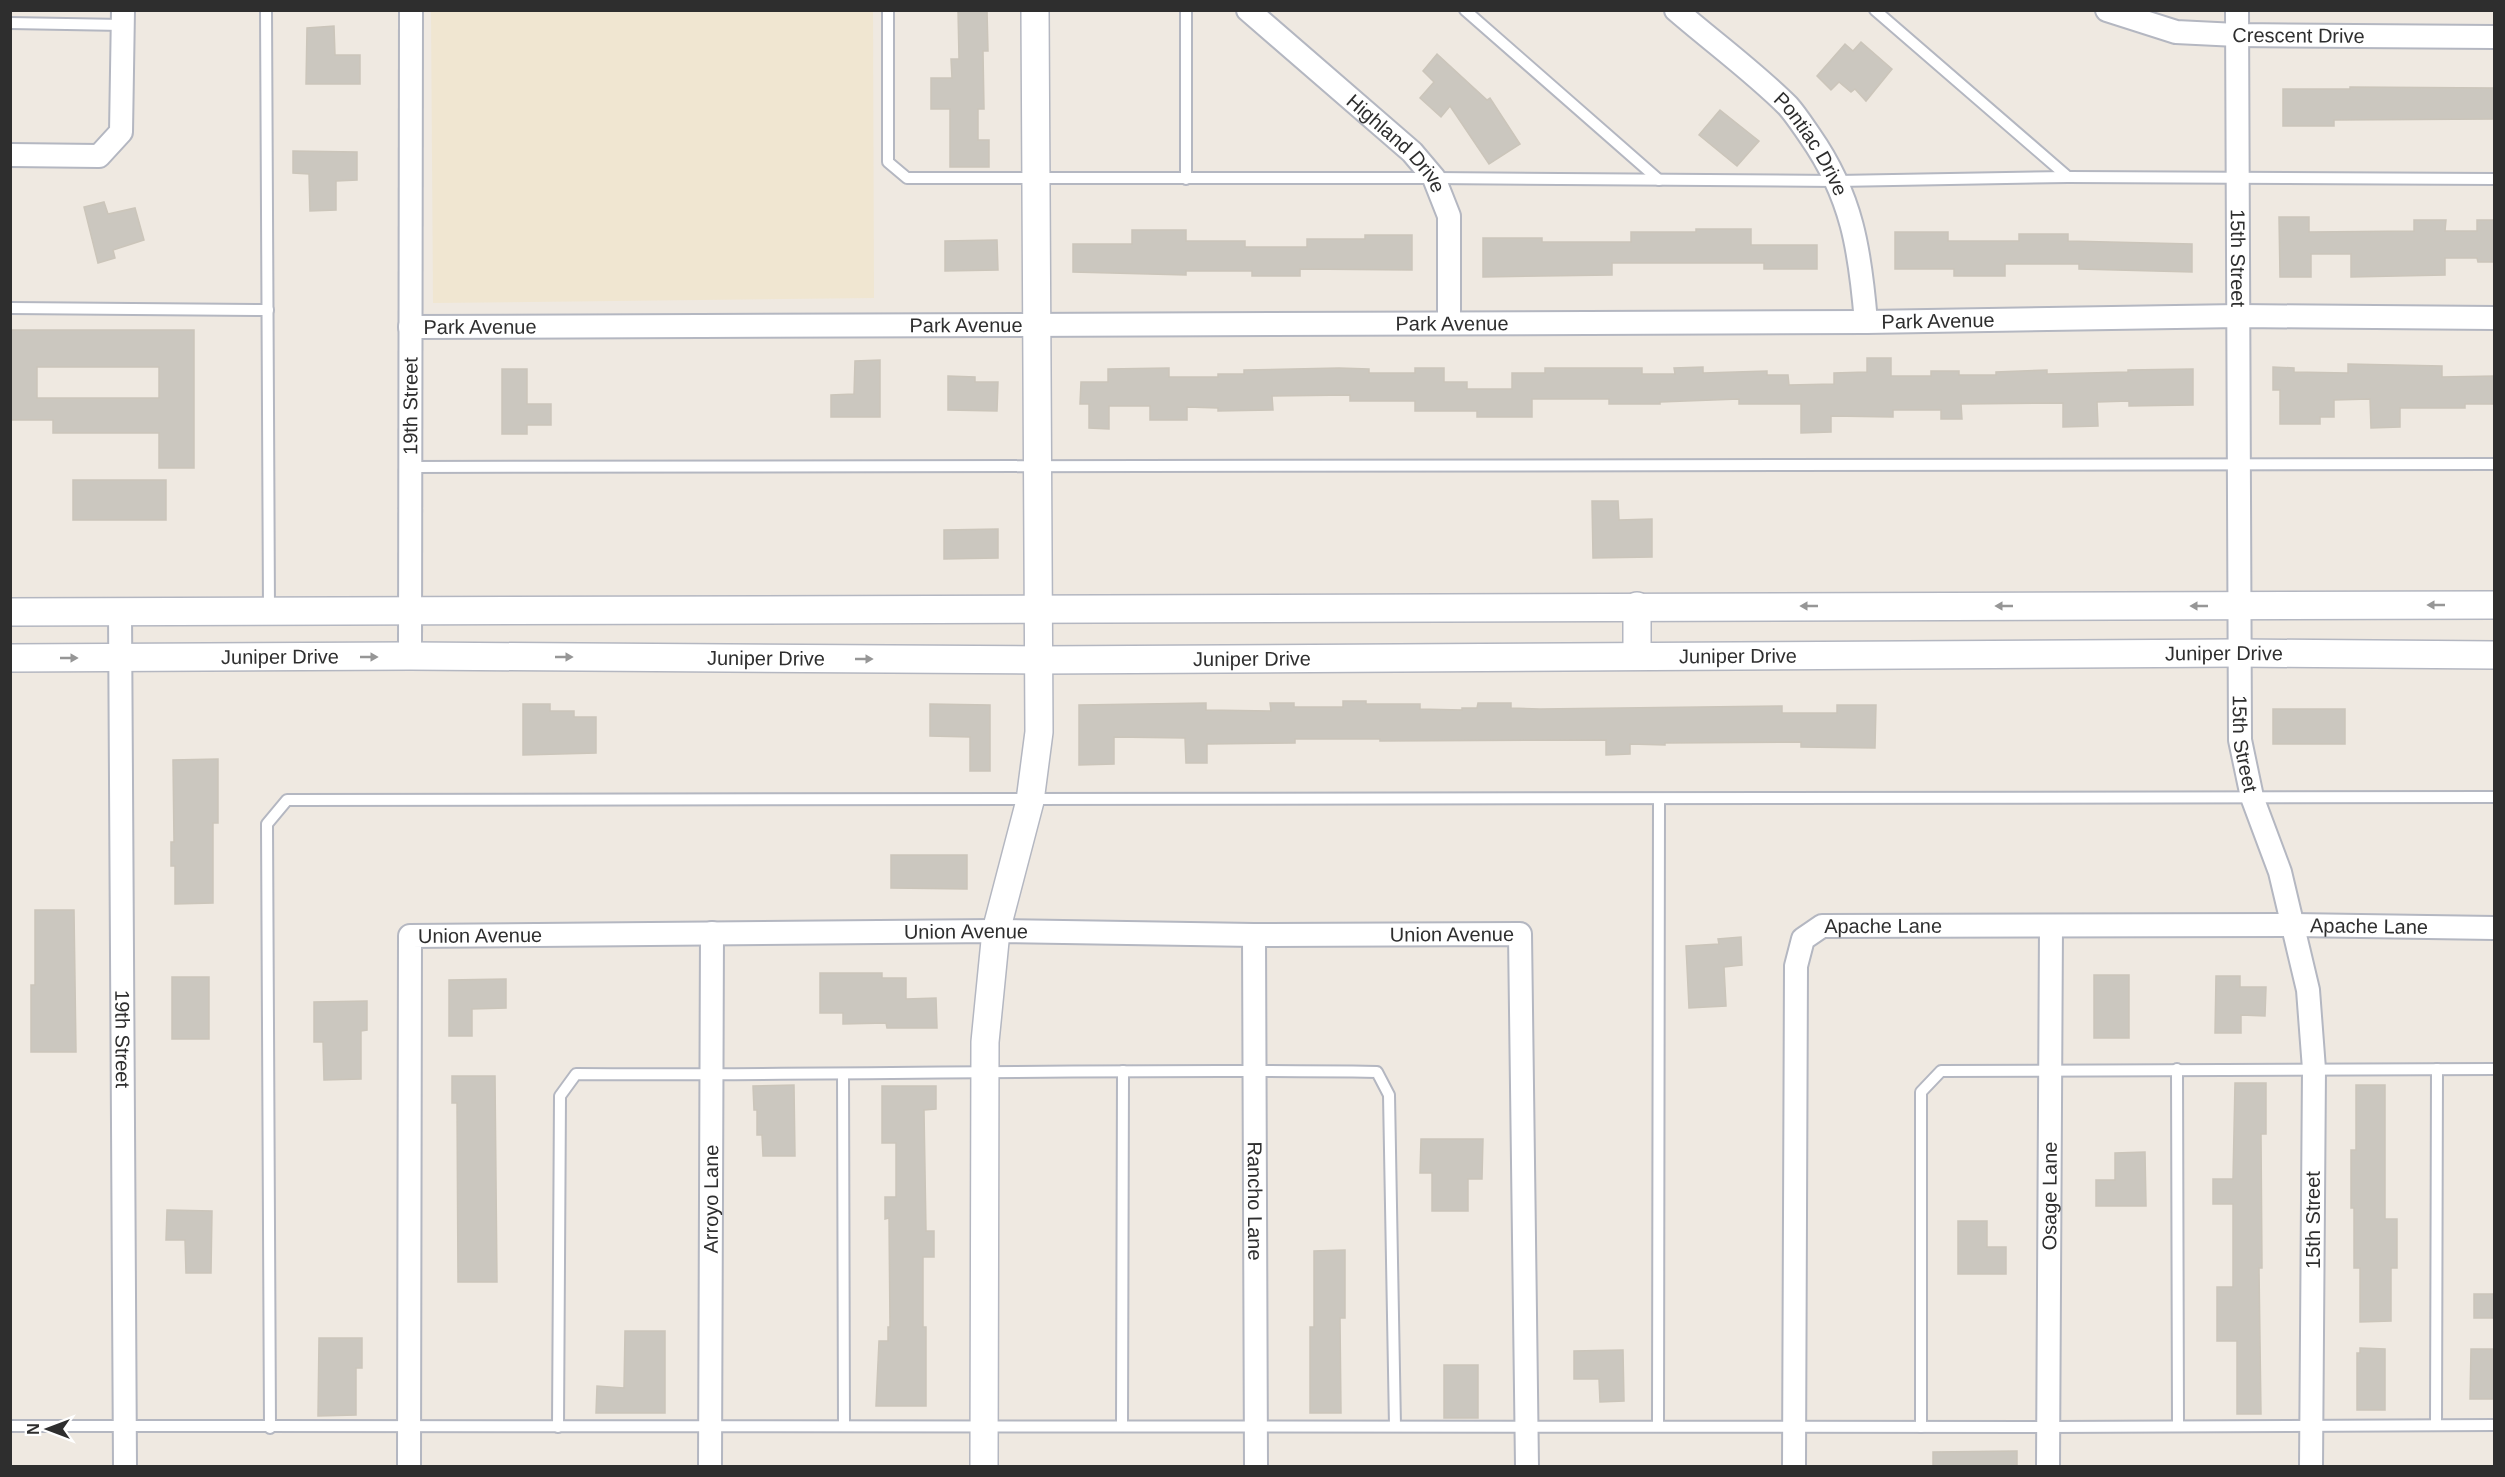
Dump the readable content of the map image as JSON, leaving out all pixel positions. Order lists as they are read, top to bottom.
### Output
{
  "streets": {
    "street": [
      "Crescent Drive",
      "Highland Drive",
      "Pontiac Drive",
      "15th Street",
      "Park Avenue",
      "19th Street",
      "Juniper Drive",
      "Apache Lane",
      "Union Avenue",
      "Osage Lane",
      "Arroyo Lane",
      "Rancho Lane"
    ]
  },
  "crossings": [
    ["Crescent Drive", "15th Street"],
    ["Highland Drive", "Park Avenue"],
    ["Pontiac Drive", "Park Avenue"],
    ["15th Street", "Park Avenue"],
    ["15th Street", "Juniper Drive"],
    ["15th Street", "Apache Lane"],
    ["Park Avenue", "19th Street"],
    ["19th Street", "Juniper Drive"],
    ["Apache Lane", "Osage Lane"],
    ["Union Avenue", "Arroyo Lane"],
    ["Union Avenue", "Rancho Lane"]
  ],
  "north": "left"
}
